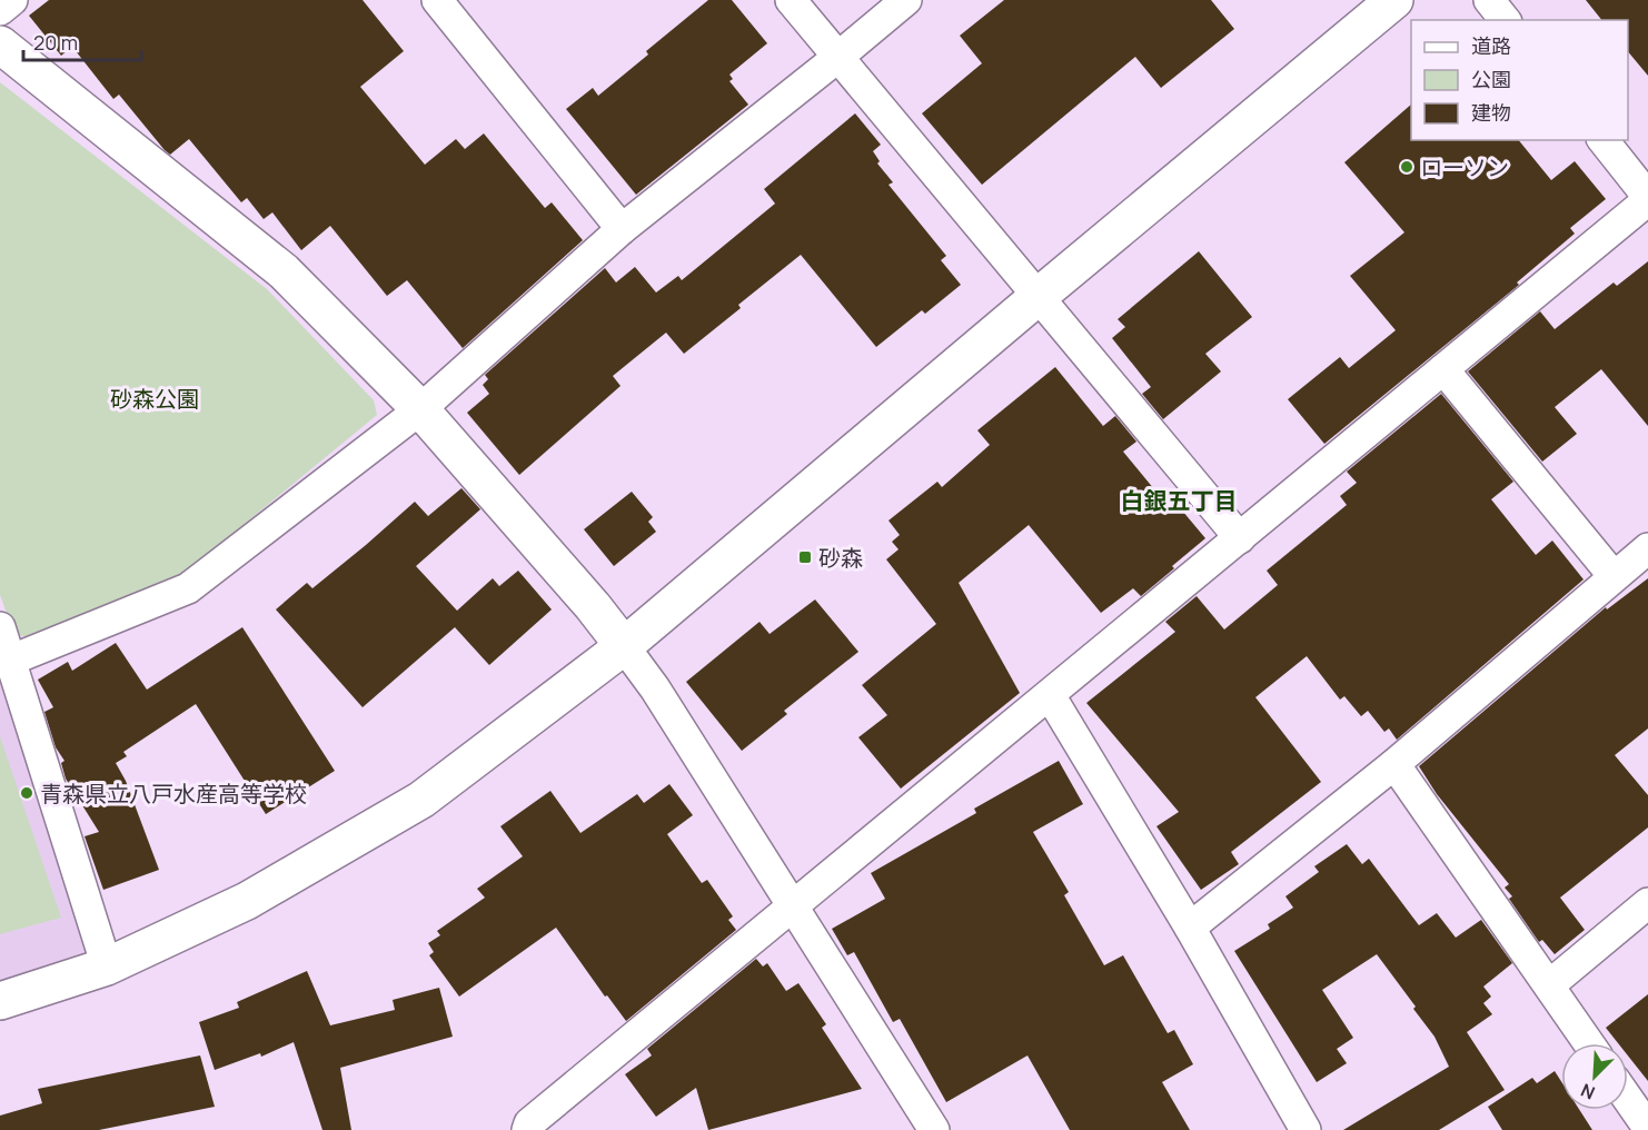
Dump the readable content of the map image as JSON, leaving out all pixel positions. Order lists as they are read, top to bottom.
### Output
{
  "districts": ["白銀五丁目"],
  "parks": ["砂森公園"],
  "places": {
    "other": ["ローソン", "青森県立八戸水産高等学校"],
    "transit": ["砂森"]
  },
  "legend": ["道路", "公園", "建物"],
  "scale_bar": "20 m",
  "north": "bottom left"
}
